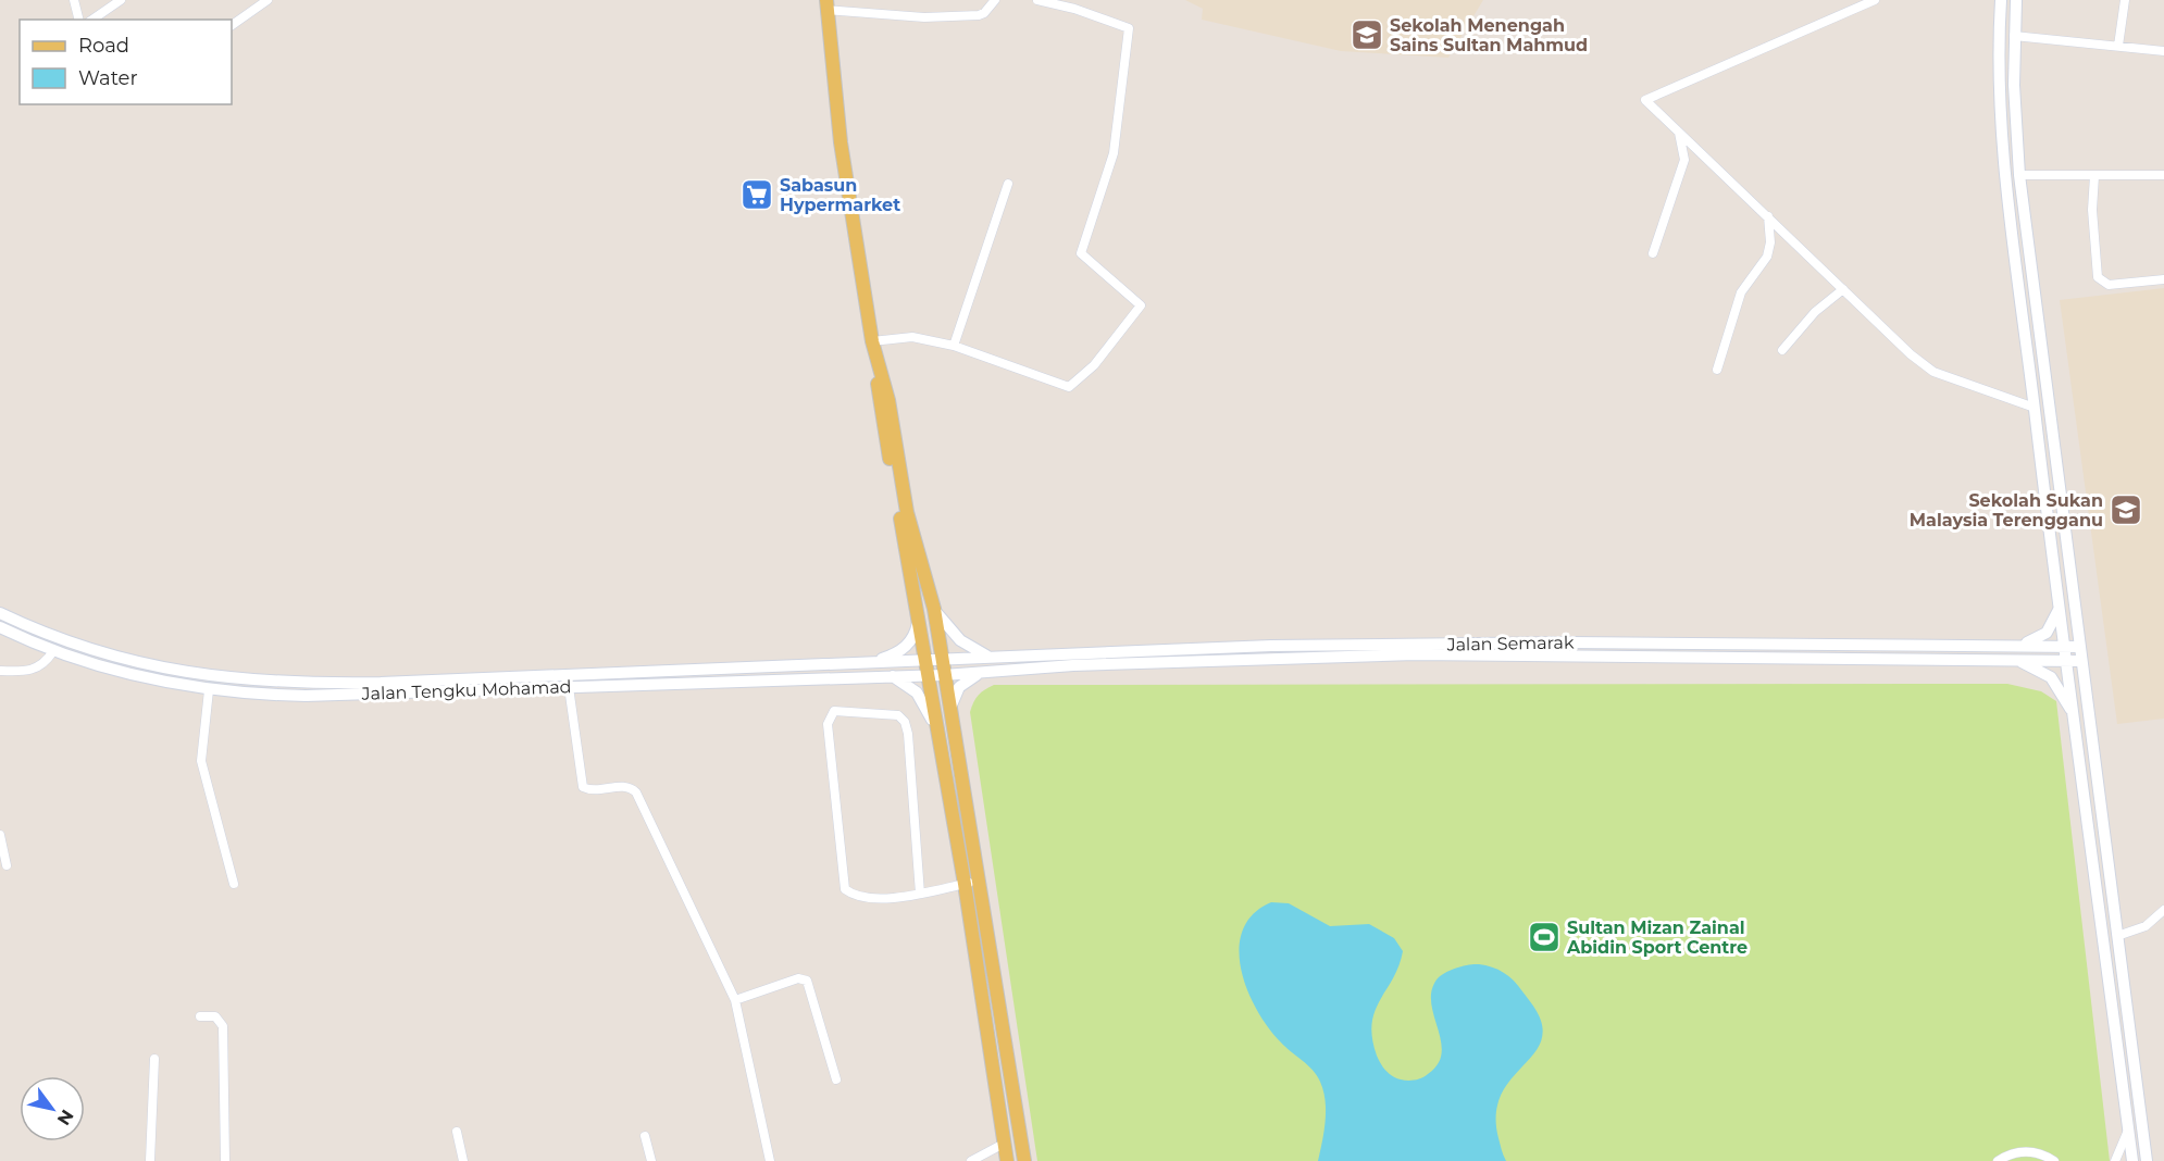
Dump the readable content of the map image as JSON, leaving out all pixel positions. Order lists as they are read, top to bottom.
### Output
{
  "streets": {
    "main road": ["Jalan Semarak", "Jalan Tengku Mohamad"]
  },
  "crossings": [
    ["Jalan Semarak", "Jalan Tengku Mohamad"]
  ],
  "places": {
    "school or university": ["Sekolah Menengah Sains Sultan Mahmud", "Sekolah Sukan Malaysia Terengganu"],
    "supermarket": ["Sabasun Hypermarket"],
    "sports": ["Sultan Mizan Zainal Abidin Sport Centre"]
  },
  "legend": ["Road", "Water"],
  "north": "bottom right"
}
